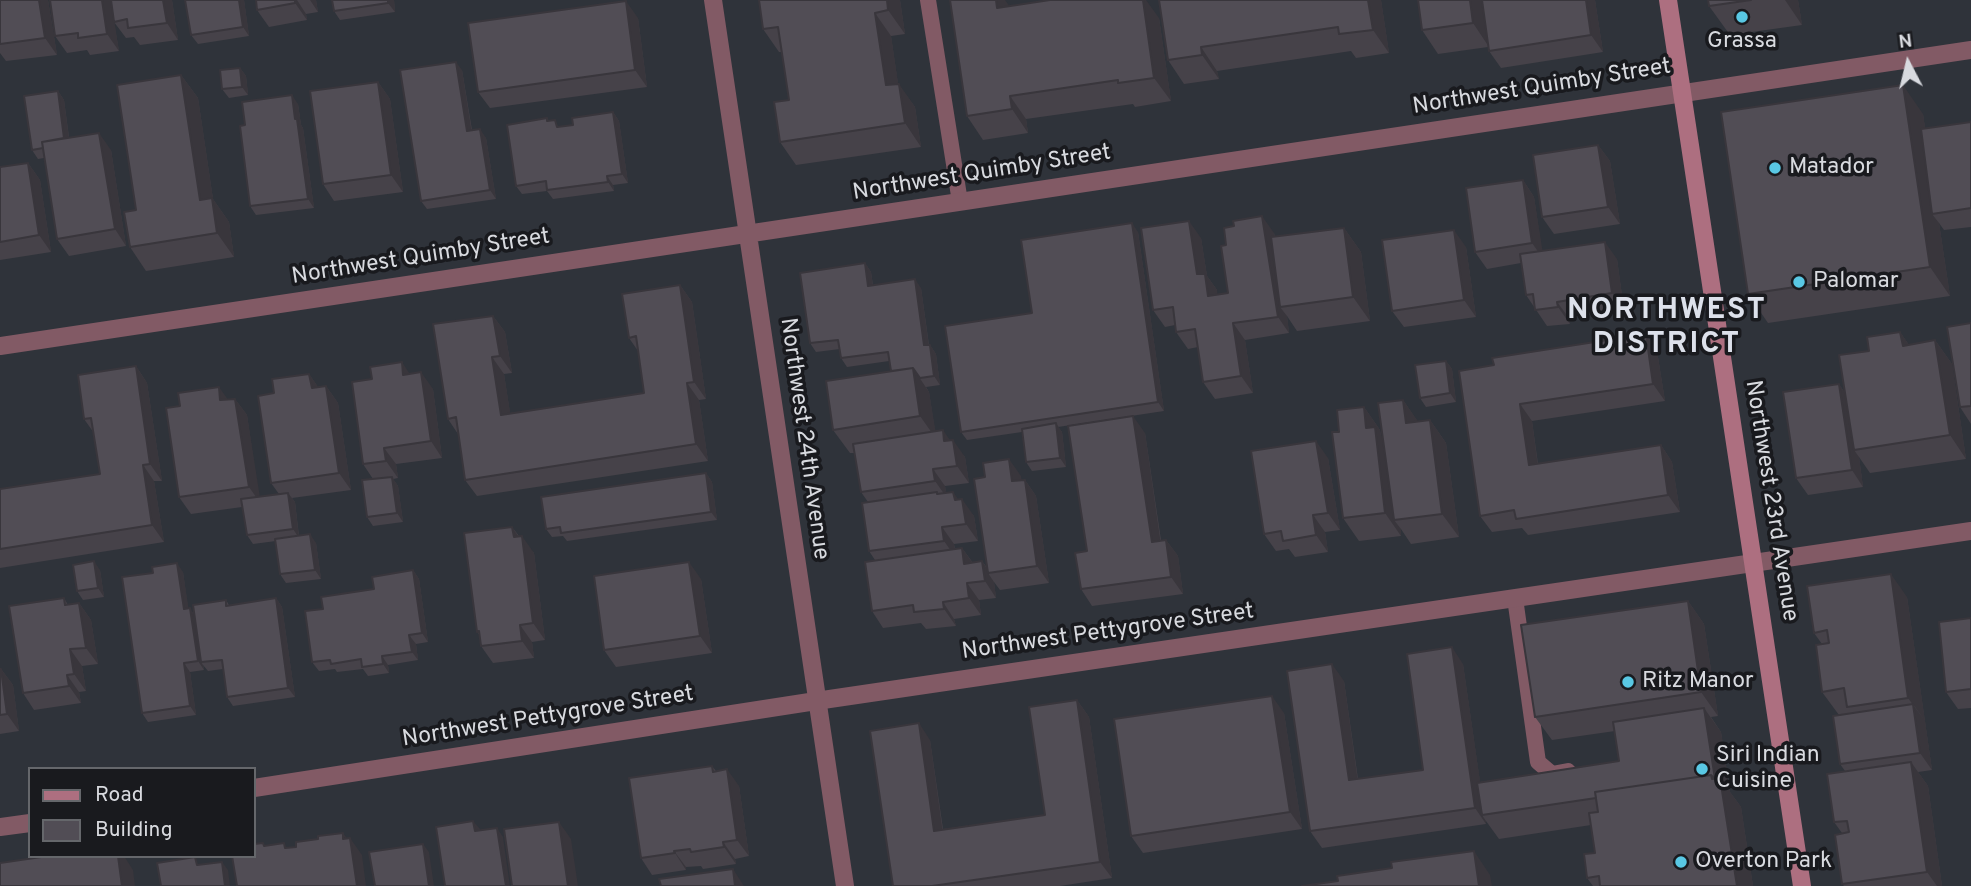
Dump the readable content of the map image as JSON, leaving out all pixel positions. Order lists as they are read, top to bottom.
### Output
{
  "streets": {
    "main road": ["Northwest 23rd Avenue"],
    "street": ["Northwest Quimby Street", "Northwest 24th Avenue", "Northwest Pettygrove Street"]
  },
  "crossings": [
    ["Northwest Quimby Street", "Northwest 24th Avenue"],
    ["Northwest Quimby Street", "Northwest 23rd Avenue"],
    ["Northwest 24th Avenue", "Northwest Pettygrove Street"],
    ["Northwest 23rd Avenue", "Northwest Pettygrove Street"]
  ],
  "districts": ["NORTHWEST DISTRICT"],
  "places": [
    "Grassa",
    "Matador",
    "Palomar",
    "Ritz Manor",
    "Siri Indian Cuisine",
    "Overton Park"
  ],
  "legend": ["Road", "Building"],
  "north": "top"
}
